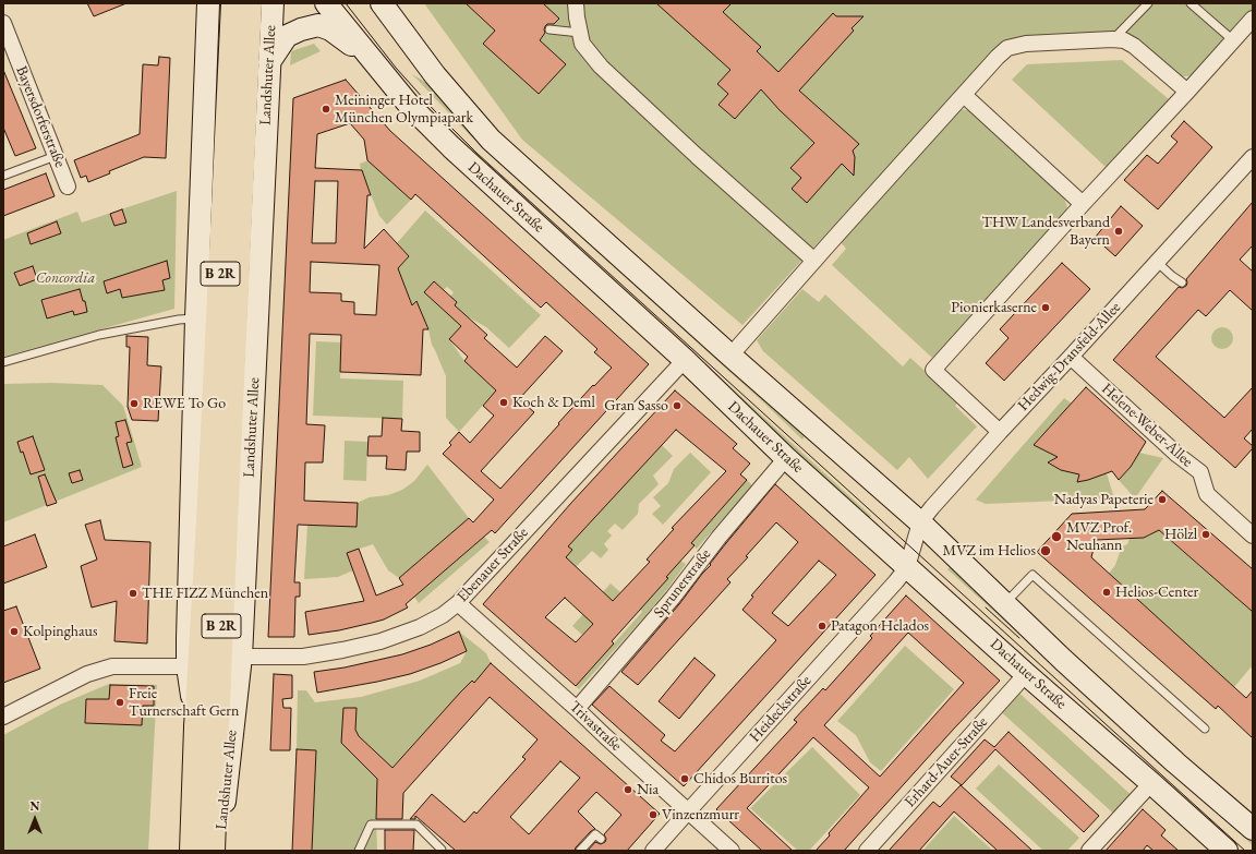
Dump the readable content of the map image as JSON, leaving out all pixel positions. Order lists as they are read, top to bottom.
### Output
{
  "streets": {
    "main road": ["Landshuter Allee", "Dachauer Straße", "B 2R"],
    "street": [
      "Bayersdorferstraße",
      "Hedwig-Dransfeld-Allee",
      "Helene-Weber-Allee",
      "Ebenauer Straße",
      "Sprunerstraße",
      "Heideckstraße",
      "Trivastraße",
      "Erhard-Auer-Straße"
    ]
  },
  "crossings": [
    ["Landshuter Allee", "Ebenauer Straße"],
    ["Dachauer Straße", "Hedwig-Dransfeld-Allee"],
    ["Dachauer Straße", "Ebenauer Straße"],
    ["Dachauer Straße", "Sprunerstraße"],
    ["Dachauer Straße", "Heideckstraße"],
    ["Dachauer Straße", "Erhard-Auer-Straße"],
    ["Hedwig-Dransfeld-Allee", "Helene-Weber-Allee"],
    ["Hedwig-Dransfeld-Allee", "Heideckstraße"],
    ["Ebenauer Straße", "Trivastraße"],
    ["Sprunerstraße", "Trivastraße"],
    ["Heideckstraße", "Trivastraße"]
  ],
  "parks": ["Concordia"],
  "places": [
    "Meininger Hotel München Olympiapark",
    "THW Landesverband Bayern",
    "Pionierkaserne",
    "Koch & Deml",
    "REWE To Go",
    "Gran Sasso",
    "Nadyas Papeterie",
    "Hölzl",
    "MVZ Prof. Neuhann",
    "MVZ im Helios",
    "Helios-Center",
    "THE FIZZ München",
    "Patagon Helados",
    "Kolpinghaus",
    "Freie Turnerschaft Gern",
    "Chidos Burritos",
    "Nia",
    "Vinzenzmurr"
  ],
  "north": "top"
}
